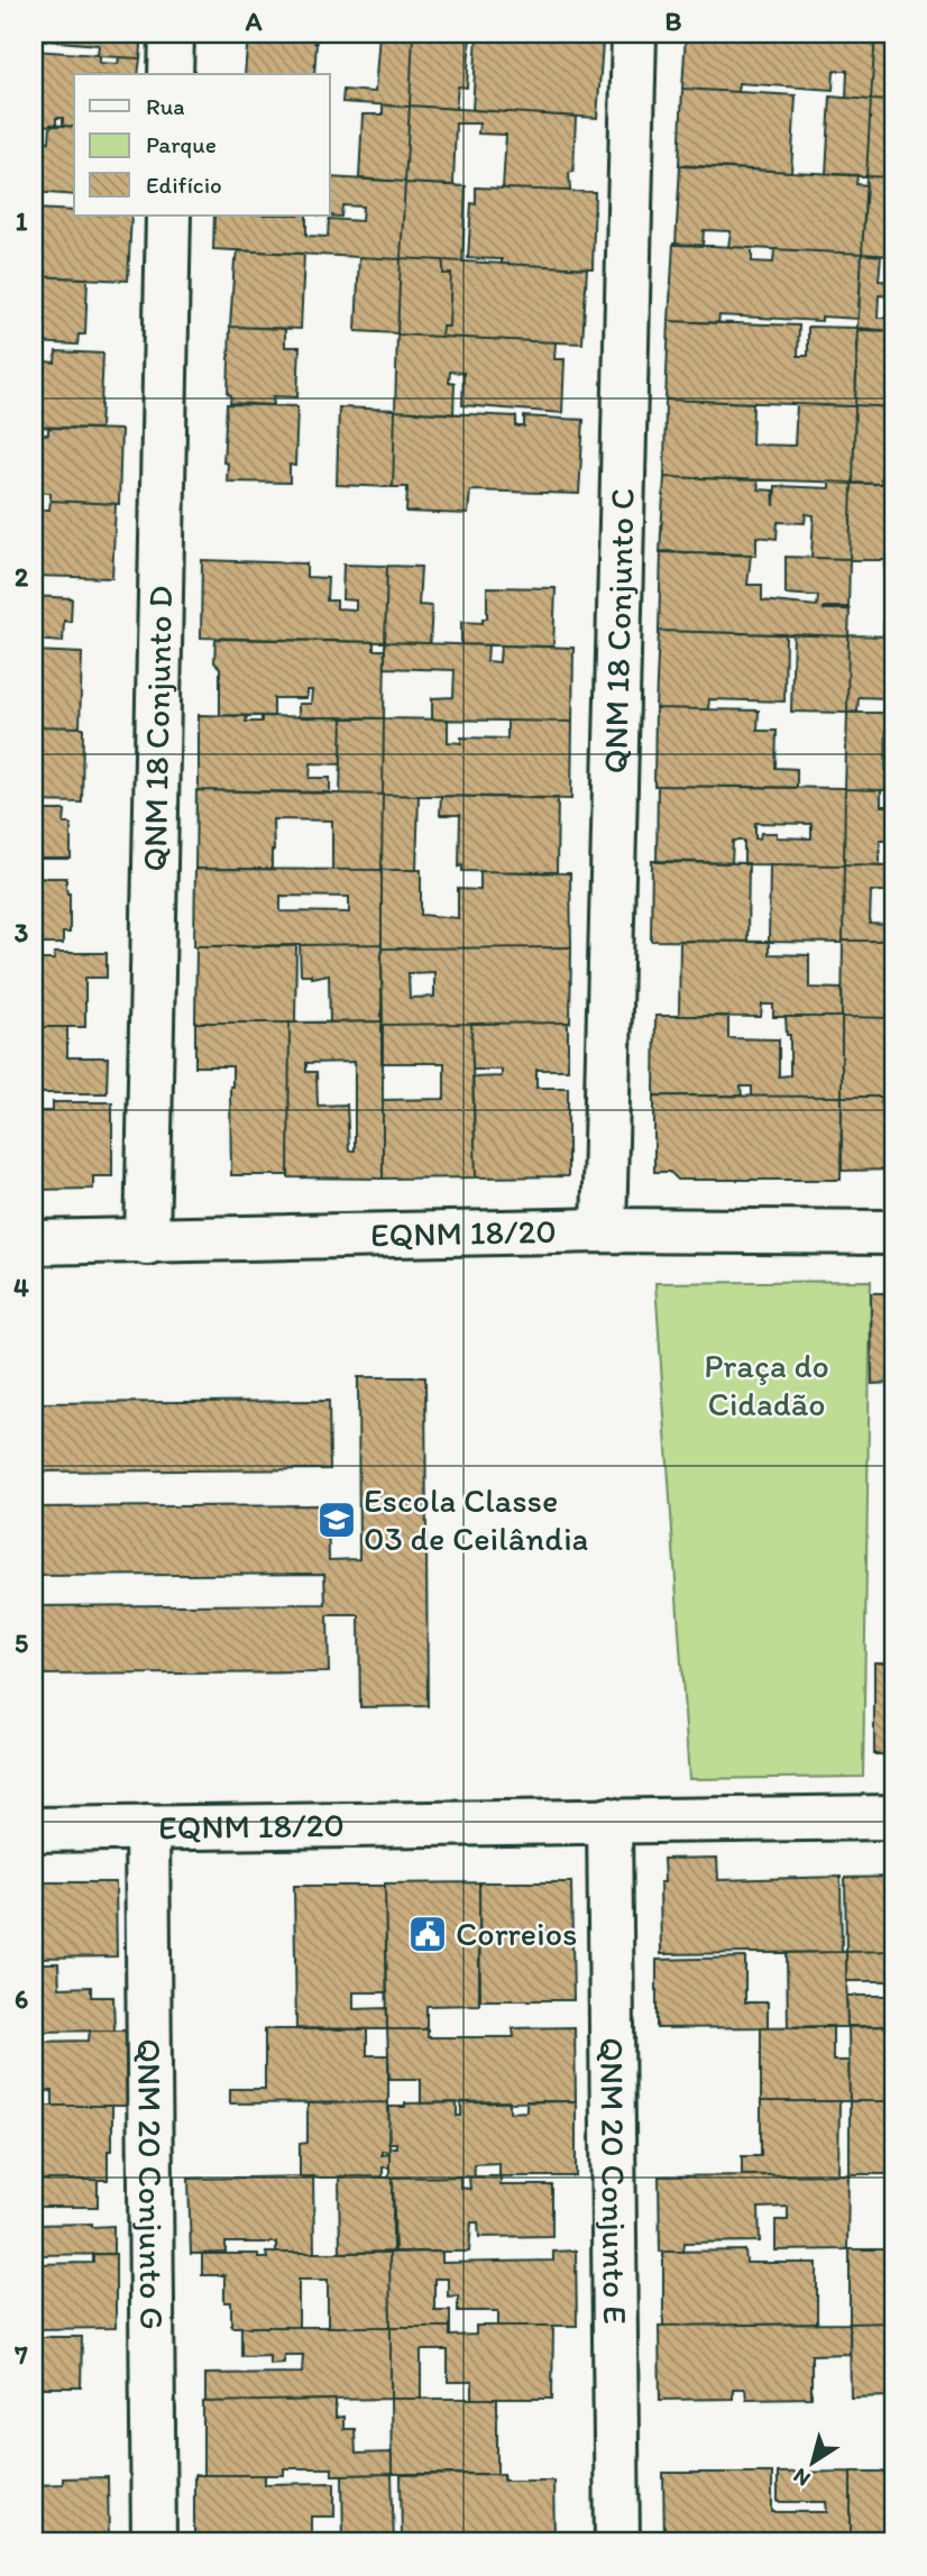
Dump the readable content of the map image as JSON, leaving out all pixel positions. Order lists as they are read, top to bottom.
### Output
{
  "streets": {
    "street": [
      "QNM 18 Conjunto C",
      "QNM 18 Conjunto D",
      "EQNM 18/20",
      "QNM 20 Conjunto E",
      "QNM 20 Conjunto G"
    ]
  },
  "crossings": [
    ["QNM 18 Conjunto C", "EQNM 18/20"],
    ["QNM 18 Conjunto D", "EQNM 18/20"],
    ["EQNM 18/20", "QNM 20 Conjunto E"],
    ["EQNM 18/20", "QNM 20 Conjunto G"]
  ],
  "parks": ["Praça do Cidadão"],
  "places": {
    "school or university": ["Escola Classe 03 de Ceilândia"],
    "public building": ["Correios"]
  },
  "legend": ["Rua", "Parque", "Edifício"],
  "north": "bottom left",
  "grid": {
    "columns": ["A", "B"],
    "rows": [
      "1",
      "2",
      "3",
      "4",
      "5",
      "6",
      "7"
    ]
  }
}
